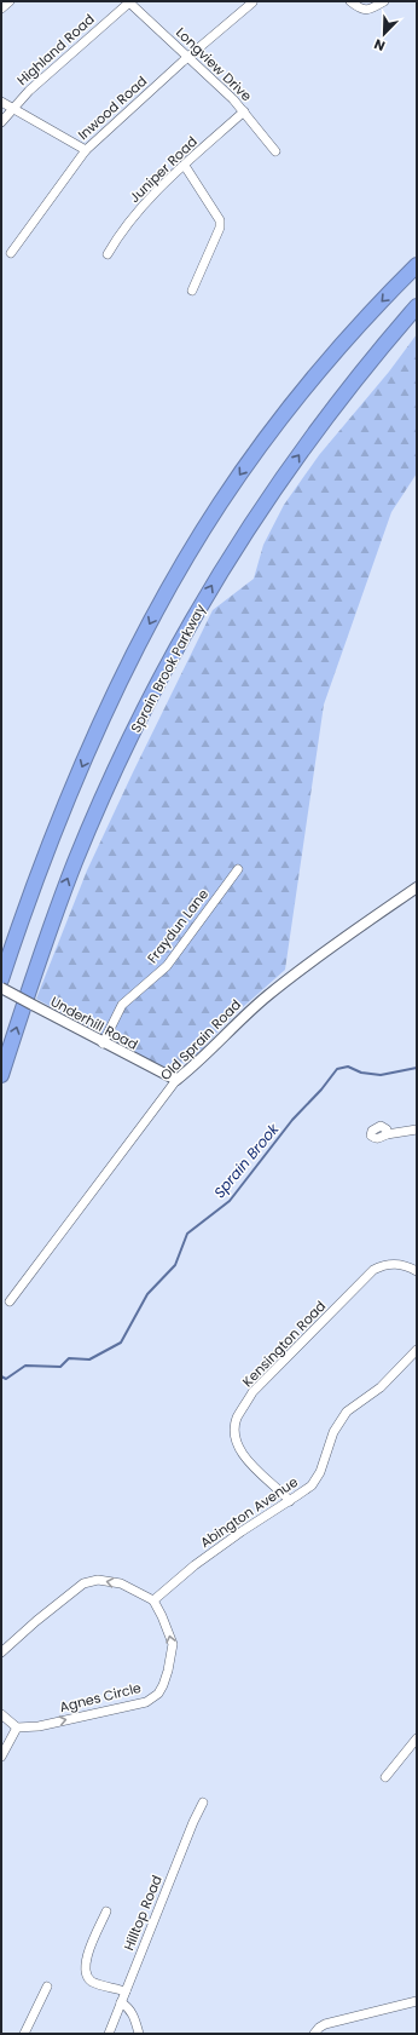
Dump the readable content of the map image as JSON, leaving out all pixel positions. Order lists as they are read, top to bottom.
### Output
{
  "streets": {
    "highway": ["Sprain Brook Parkway"],
    "street": [
      "Highland Road",
      "Longview Drive",
      "Inwood Road",
      "Juniper Road",
      "Fraydun Lane",
      "Underhill Road",
      "Old Sprain Road",
      "Kensington Road",
      "Abington Avenue",
      "Agnes Circle",
      "Hilltop Road"
    ]
  },
  "crossings": [
    ["Highland Road", "Longview Drive"],
    ["Longview Drive", "Inwood Road"],
    ["Longview Drive", "Juniper Road"],
    ["Fraydun Lane", "Underhill Road"],
    ["Underhill Road", "Old Sprain Road"],
    ["Kensington Road", "Abington Avenue"],
    ["Abington Avenue", "Agnes Circle"]
  ],
  "water": ["Sprain Brook"],
  "north": "bottom left"
}
